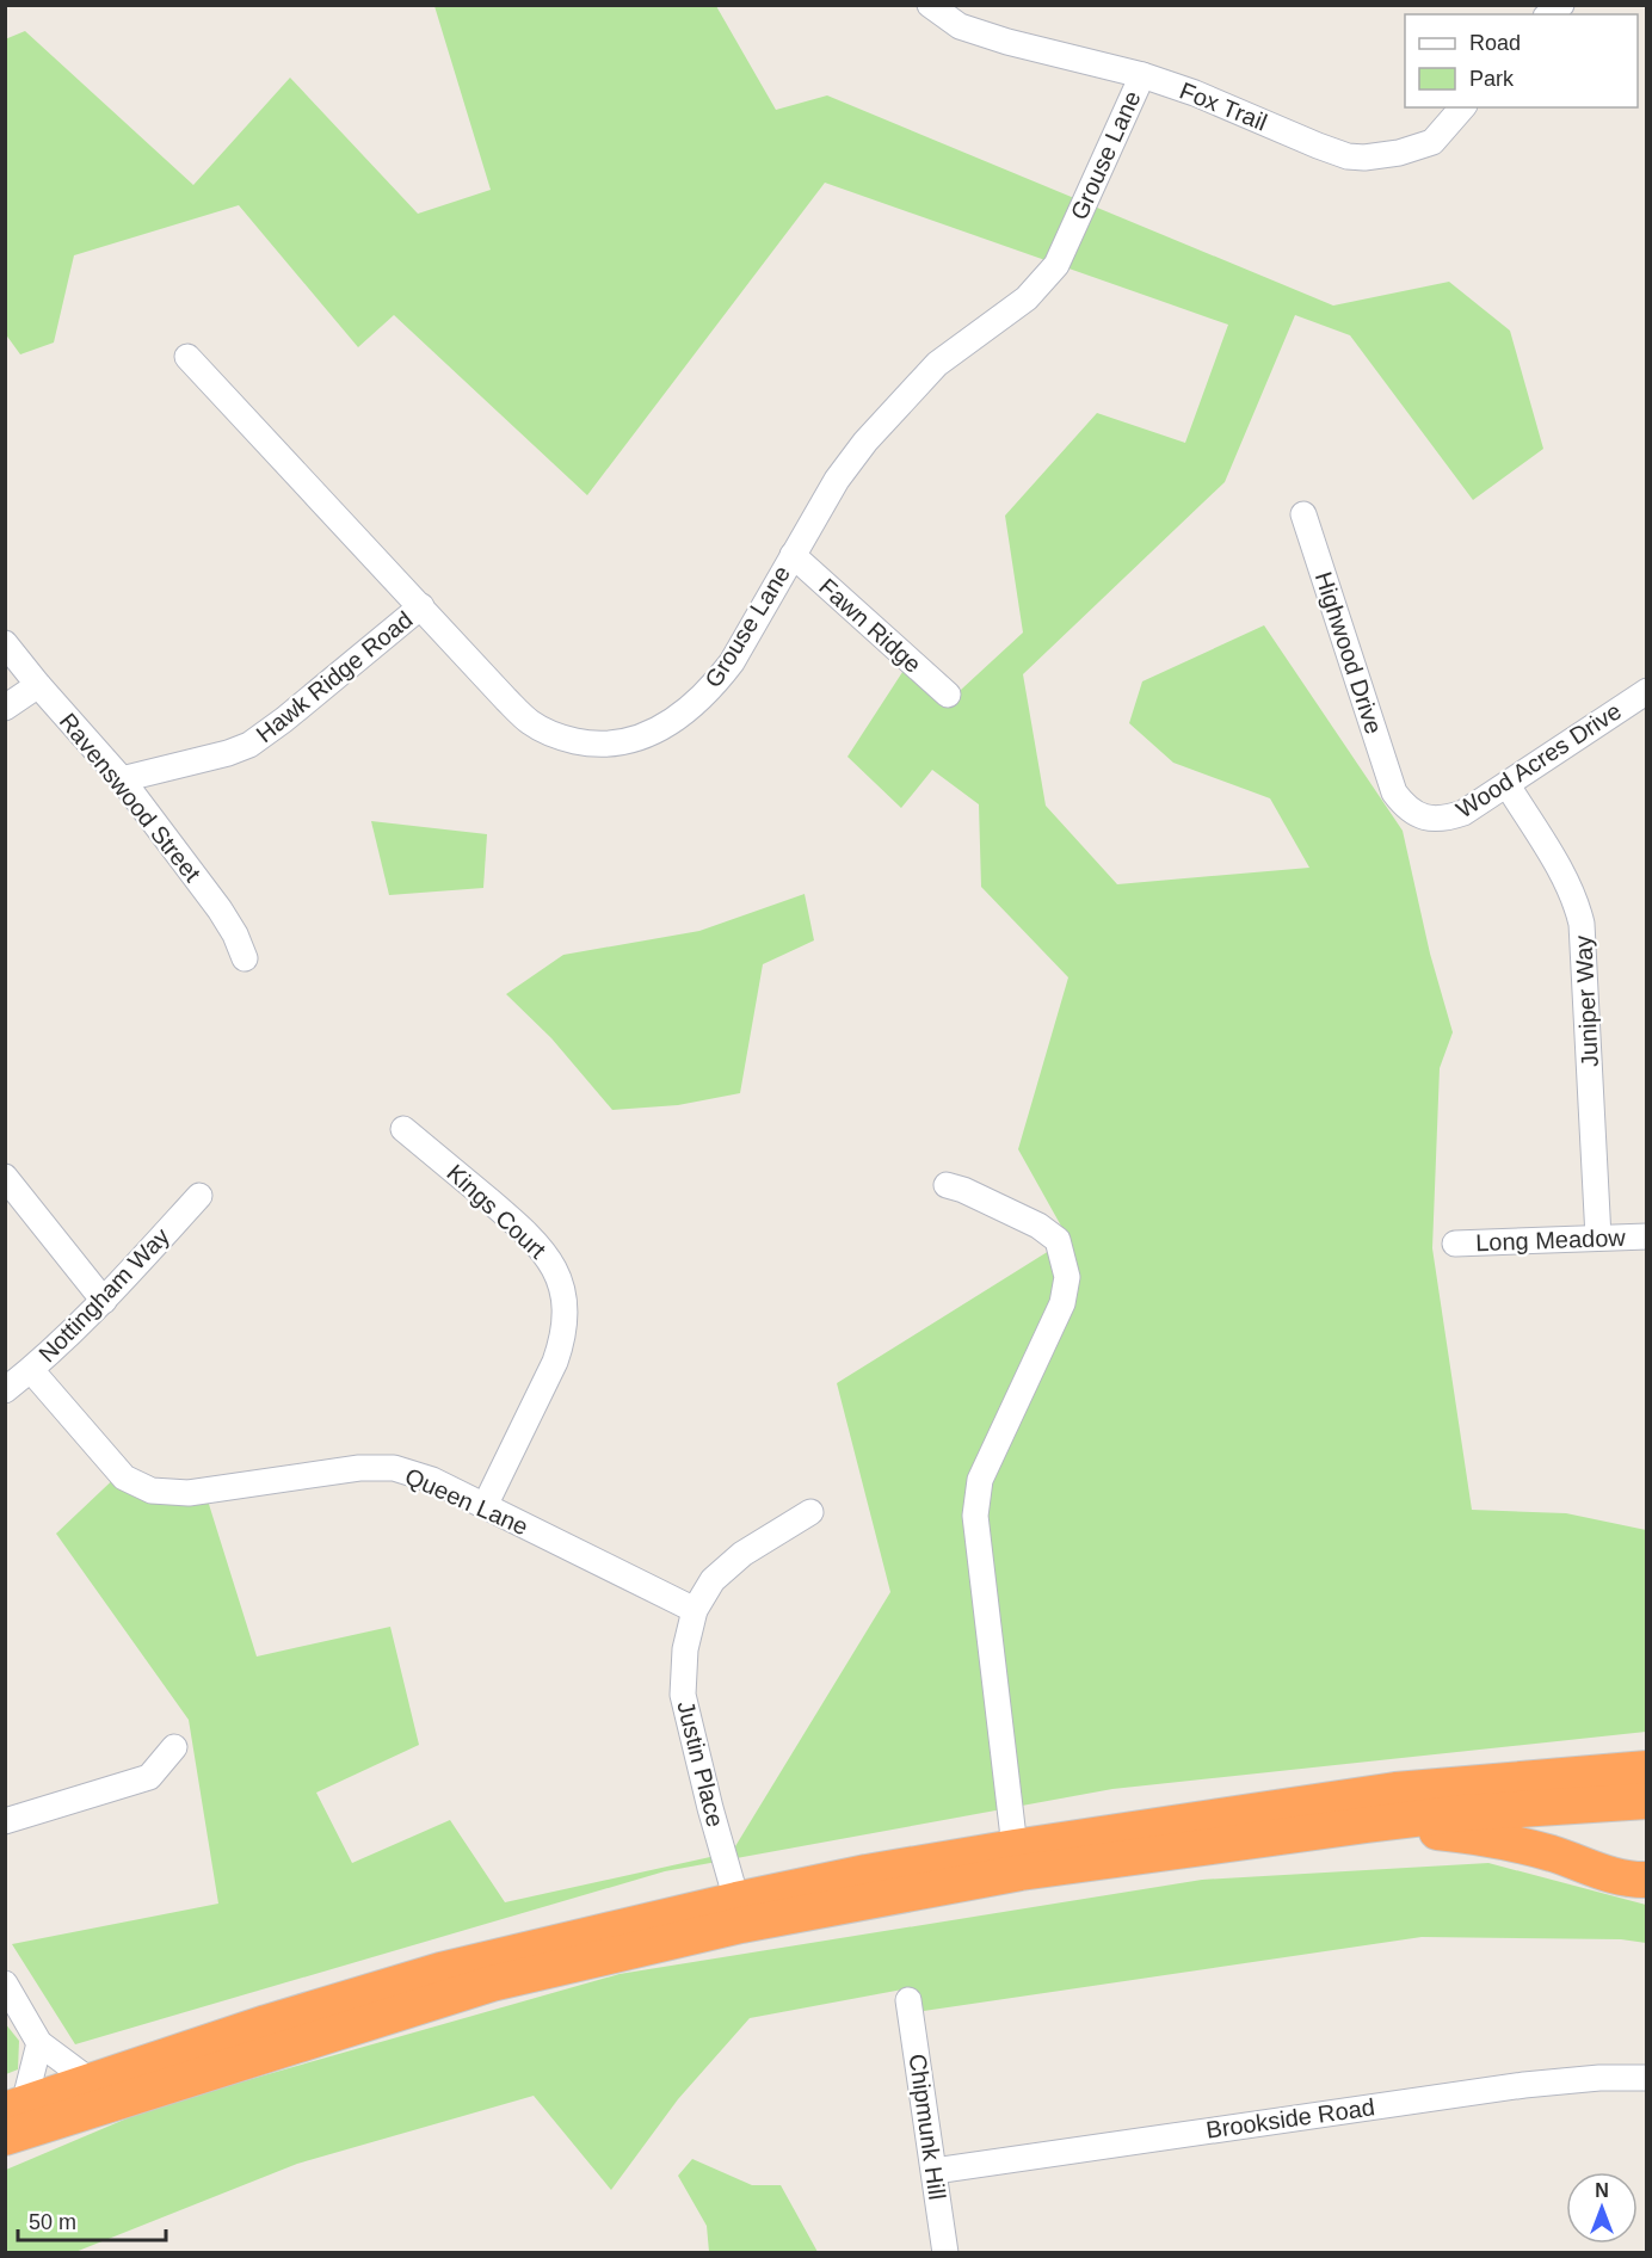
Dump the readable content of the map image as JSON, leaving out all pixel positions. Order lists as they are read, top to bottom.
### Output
{
  "streets": {
    "street": [
      "Fox Trail",
      "Grouse Lane",
      "Fawn Ridge",
      "Highwood Drive",
      "Hawk Ridge Road",
      "Wood Acres Drive",
      "Ravenswood Street",
      "Juniper Way",
      "Kings Court",
      "Long Meadow",
      "Nottingham Way",
      "Queen Lane",
      "Justin Place",
      "Brookside Road",
      "Chipmunk Hill"
    ]
  },
  "crossings": [
    ["Fox Trail", "Grouse Lane"],
    ["Grouse Lane", "Fawn Ridge"],
    ["Grouse Lane", "Hawk Ridge Road"],
    ["Highwood Drive", "Wood Acres Drive"],
    ["Hawk Ridge Road", "Ravenswood Street"],
    ["Wood Acres Drive", "Juniper Way"],
    ["Juniper Way", "Long Meadow"],
    ["Kings Court", "Queen Lane"],
    ["Nottingham Way", "Queen Lane"],
    ["Queen Lane", "Justin Place"],
    ["Brookside Road", "Chipmunk Hill"]
  ],
  "legend": ["Road", "Park"],
  "scale_bar": "50 m",
  "north": "top"
}
